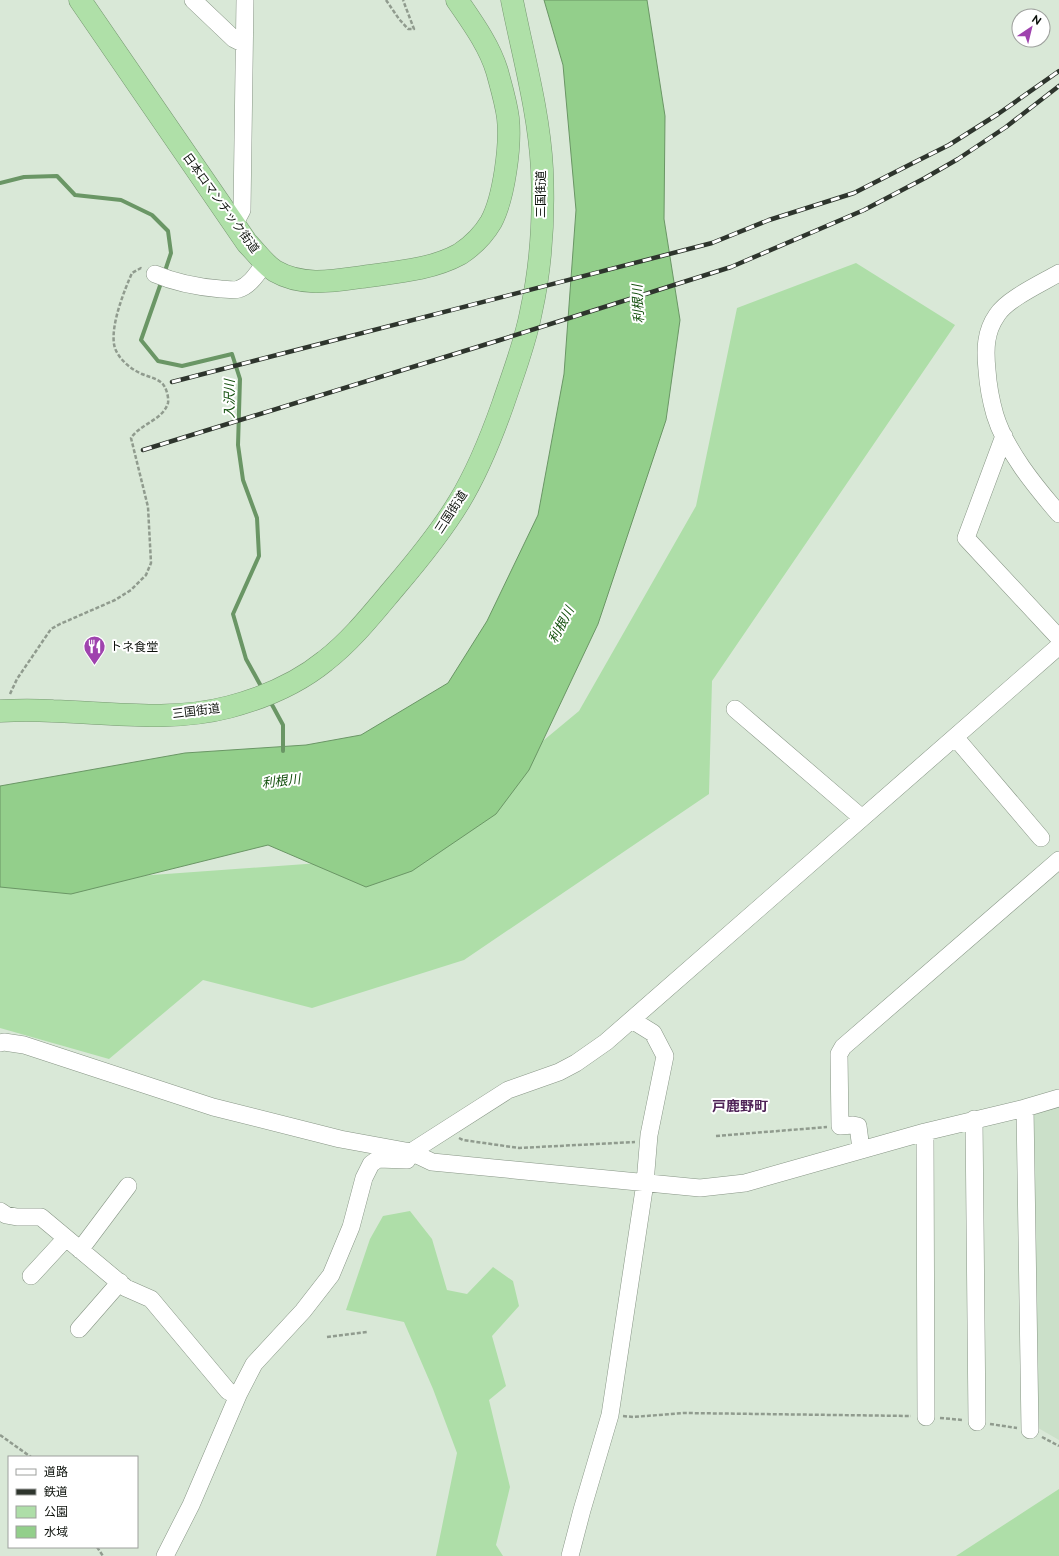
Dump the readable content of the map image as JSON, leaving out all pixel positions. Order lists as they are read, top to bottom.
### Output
{
  "streets": {
    "highway": ["三国街道", "日本ロマンチック街道"]
  },
  "districts": ["戸鹿野町"],
  "water": ["利根川", "入沢川"],
  "places": {
    "restaurant": ["トネ食堂"]
  },
  "legend": [
    "道路",
    "鉄道",
    "公園",
    "水域"
  ],
  "north": "top right"
}
